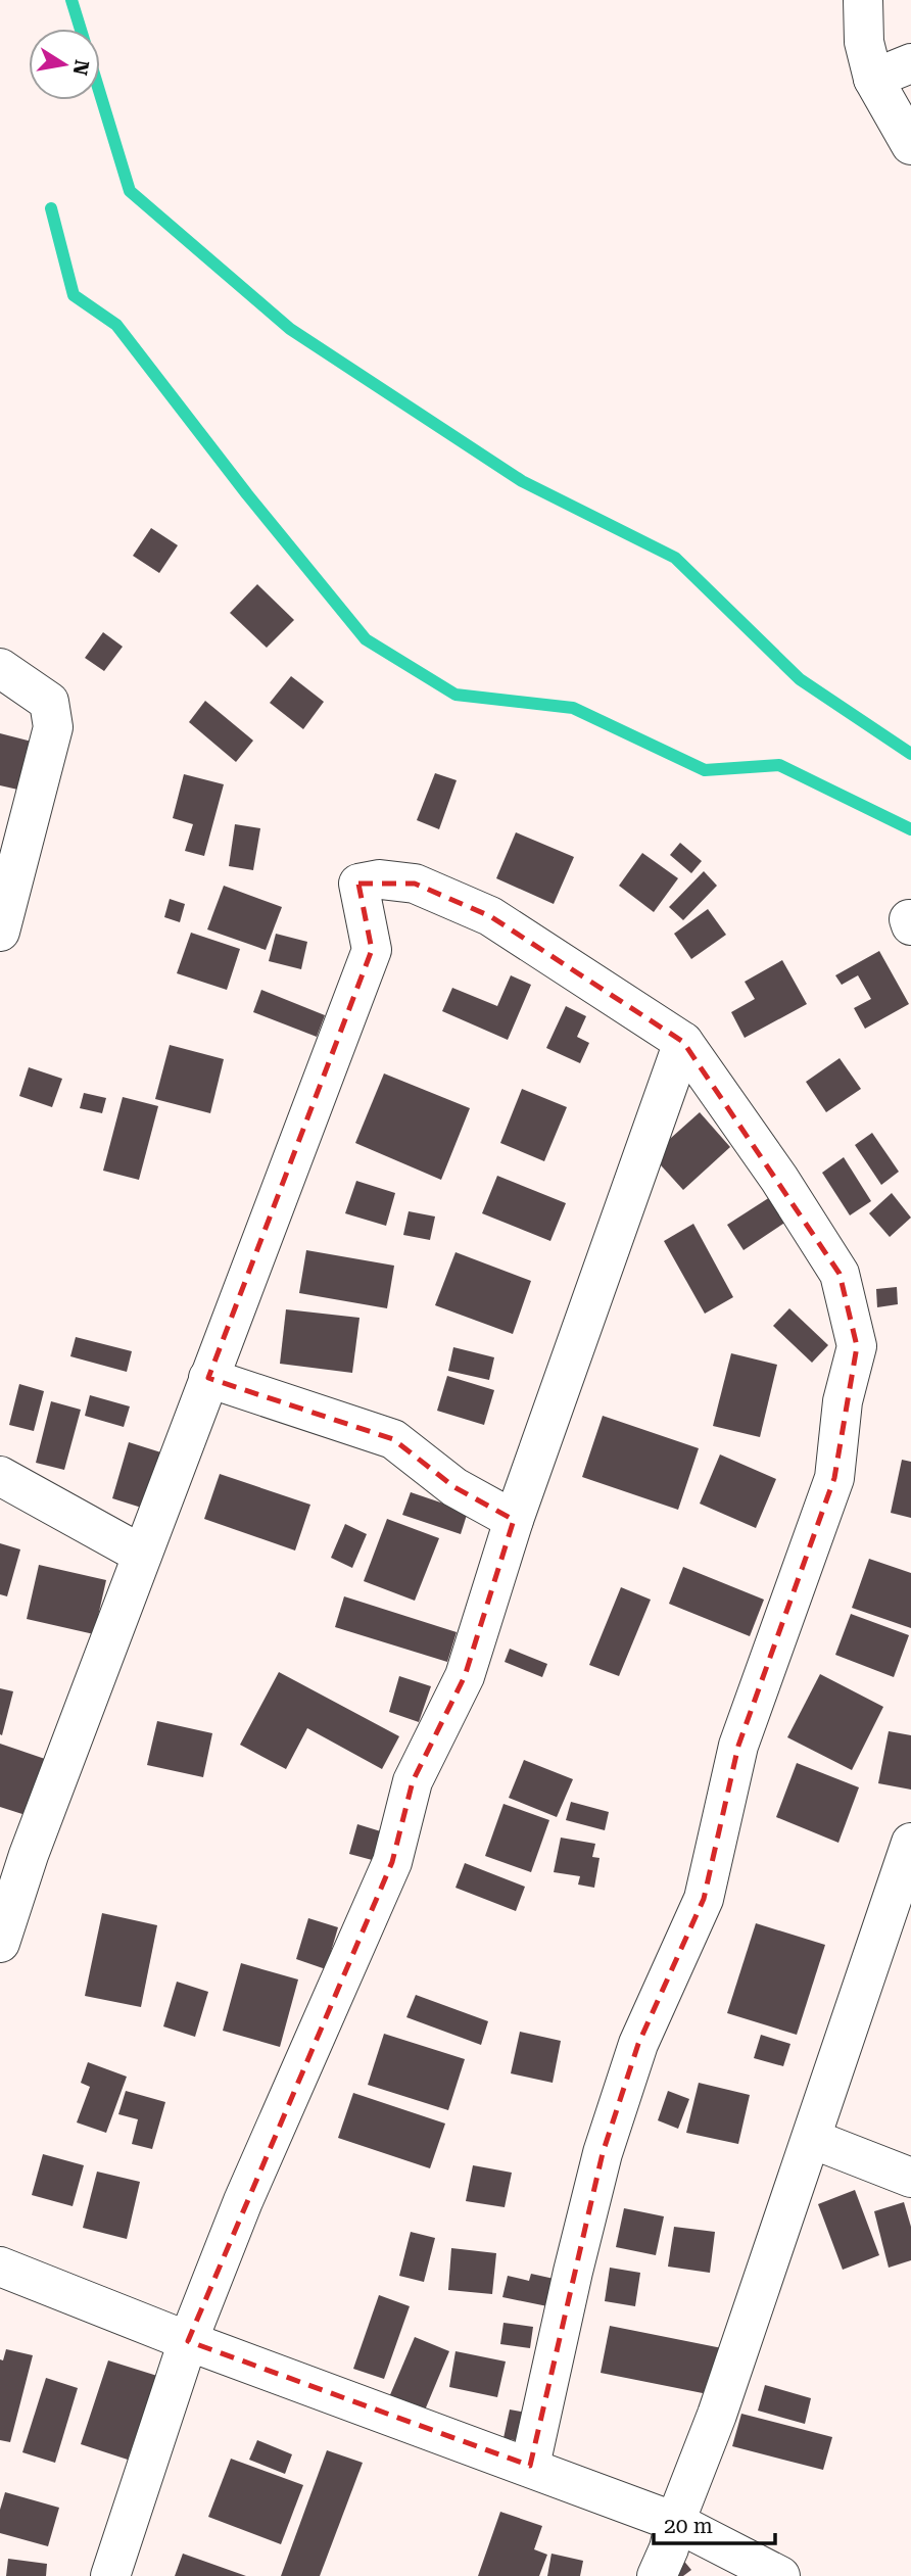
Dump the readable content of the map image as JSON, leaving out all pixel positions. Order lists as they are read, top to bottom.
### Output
{
  "scale_bar": "20 m",
  "north": "right"
}
